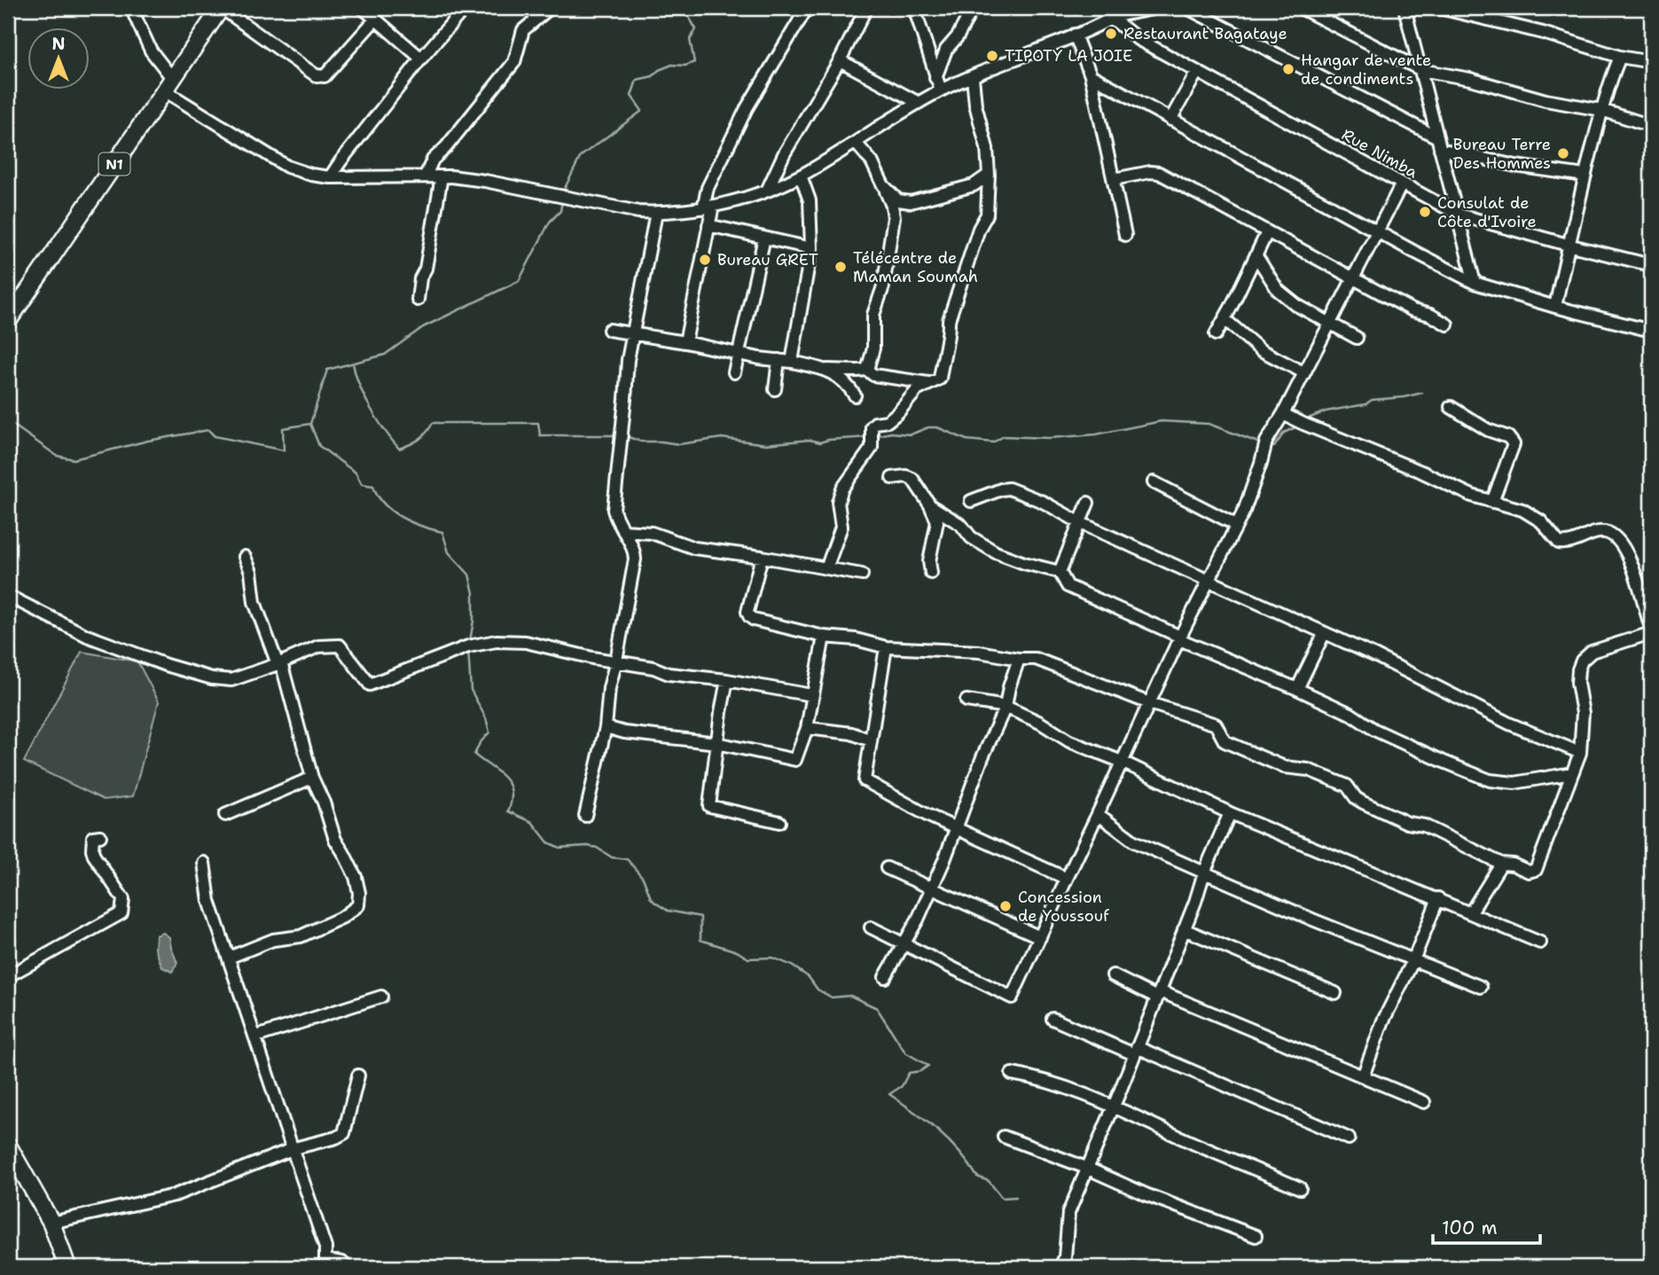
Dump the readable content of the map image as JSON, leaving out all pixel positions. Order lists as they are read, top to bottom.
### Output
{
  "streets": {
    "highway": ["N1"],
    "street": ["Rue Nimba"]
  },
  "places": [
    "Restaurant Bagataye",
    "TIPOTY LA JOIE",
    "Hangar de vente de condiments",
    "Bureau Terre Des Hommes",
    "Consulat de Côte d'Ivoire",
    "Bureau GRET",
    "Télécentre de Maman Soumah",
    "Concession de Youssouf"
  ],
  "scale_bar": "100 m",
  "north": "top"
}
